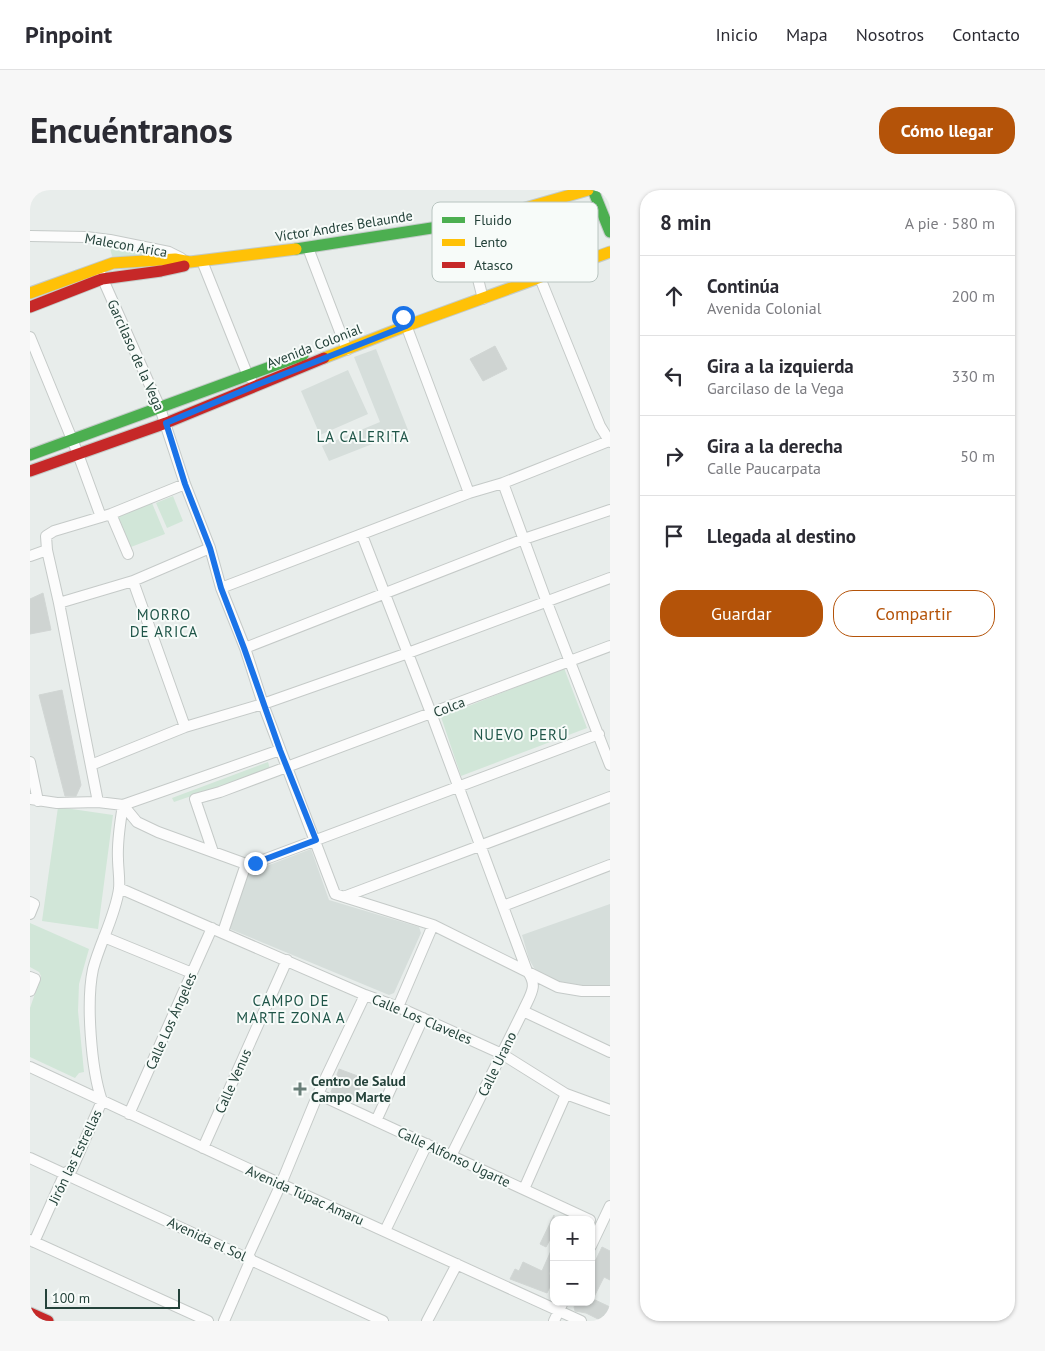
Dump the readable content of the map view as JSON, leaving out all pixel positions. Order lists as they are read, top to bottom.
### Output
{
  "streets": {
    "main road": ["Víctor Andres Belaunde", "Avenida Colonial"],
    "street": [
      "Malecon Arica",
      "Garcilaso de la Vega",
      "Colca",
      "Calle Los Claveles",
      "Calle Los Ángeles",
      "Calle Urano",
      "Calle Venus",
      "Jirón las Estrellas",
      "Calle Alfonso Ugarte",
      "Avenida Túpac Amaru",
      "Avenida el Sol"
    ]
  },
  "crossings": [
    ["Víctor Andres Belaunde", "Malecon Arica"],
    ["Víctor Andres Belaunde", "Garcilaso de la Vega"],
    ["Avenida Colonial", "Garcilaso de la Vega"],
    ["Garcilaso de la Vega", "Colca"],
    ["Colca", "Calle Urano"],
    ["Calle Los Claveles", "Calle Los Ángeles"],
    ["Calle Los Claveles", "Calle Urano"],
    ["Calle Los Claveles", "Calle Venus"],
    ["Calle Los Claveles", "Jirón las Estrellas"],
    ["Calle Los Ángeles", "Avenida Túpac Amaru"],
    ["Calle Urano", "Calle Alfonso Ugarte"],
    ["Calle Venus", "Avenida Túpac Amaru"],
    ["Jirón las Estrellas", "Avenida Túpac Amaru"],
    ["Jirón las Estrellas", "Avenida el Sol"]
  ],
  "districts": [
    "LA CALERITA",
    "MORRO DE ARICA",
    "NUEVO PERÚ",
    "CAMPO DE MARTE ZONA A"
  ],
  "places": {
    "health": ["Centro de Salud Campo Marte"]
  },
  "legend": ["Fluido", "Lento", "Atasco"],
  "scale_bar": "100 m",
  "page": {
    "header": "Pinpoint",
    "nav": [
      "Inicio",
      "Mapa",
      "Nosotros",
      "Contacto"
    ],
    "title": "Encuéntranos",
    "buttons": [
      "Cómo llegar",
      ["Guardar", "Compartir"]
    ],
    "heading": ["8 min", "A pie · 580 m"],
    "list": [
      ["Continúa", "Avenida Colonial", "200 m"],
      ["Gira a la izquierda", "Garcilaso de la Vega", "330 m"],
      ["Gira a la derecha", "Calle Paucarpata", "50 m"],
      "Llegada al destino"
    ],
    "map_buttons": ["+", "−"],
    "scale": "100 m"
  }
}
